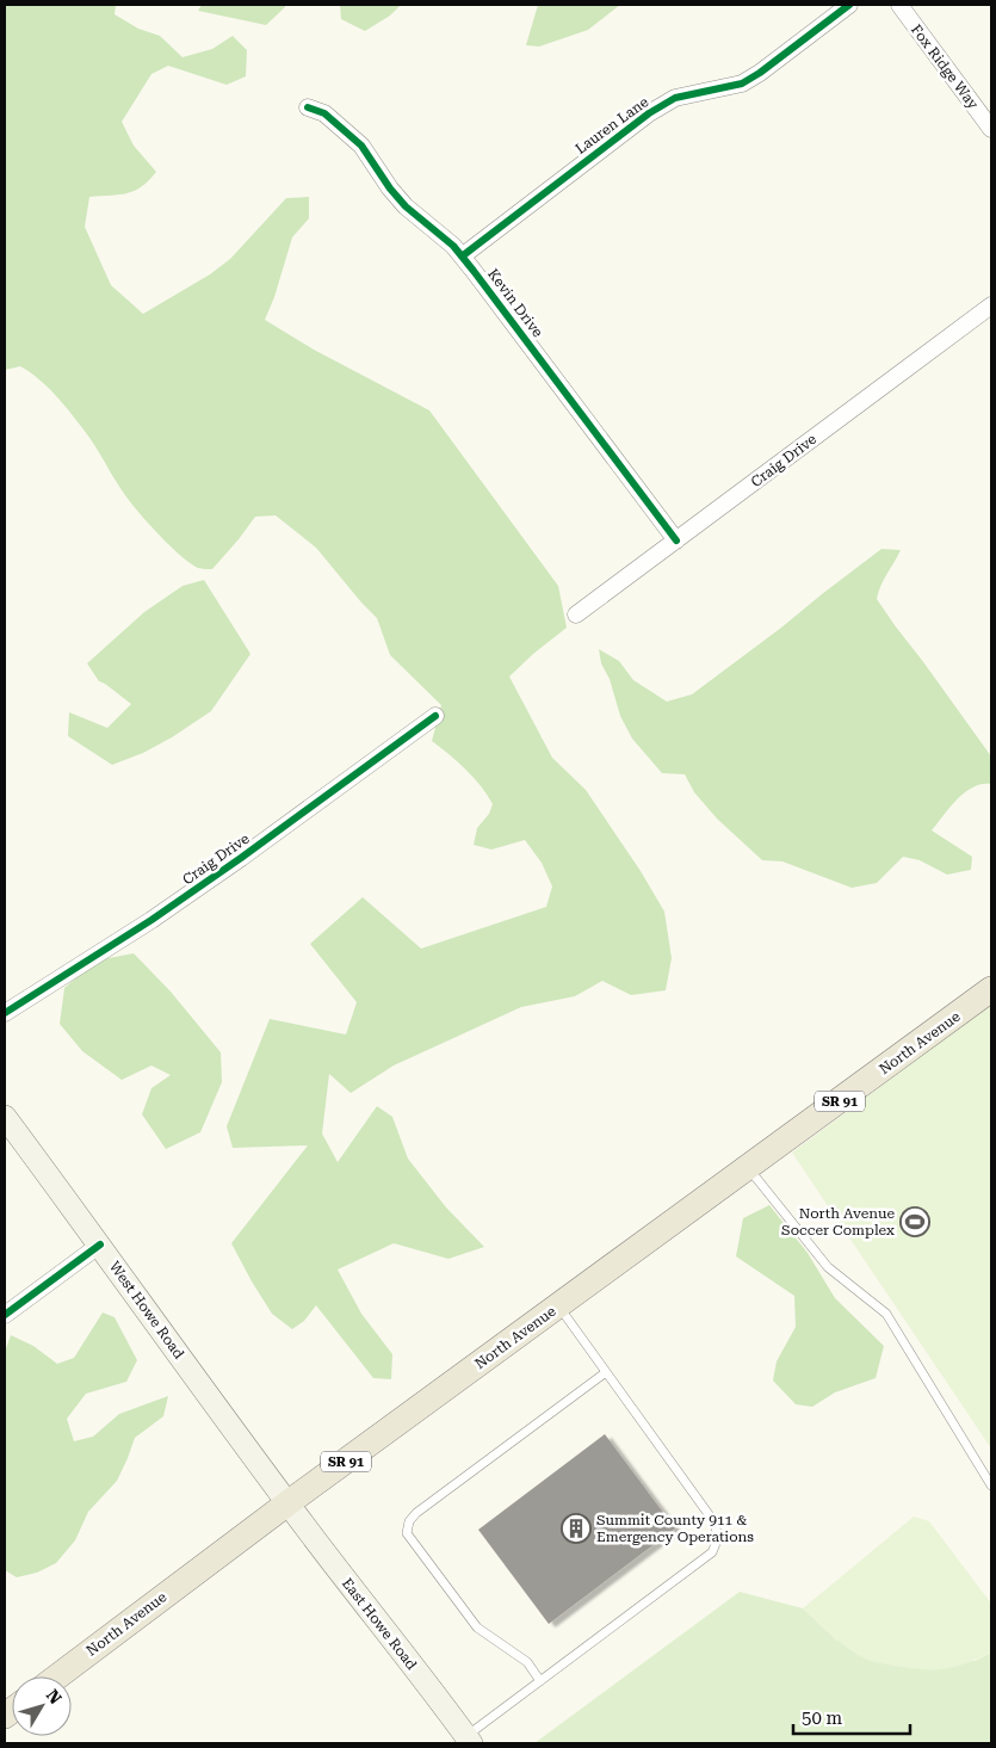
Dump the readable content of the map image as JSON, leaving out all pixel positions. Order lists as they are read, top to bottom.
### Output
{
  "streets": {
    "main road": [
      "North Avenue",
      "SR 91",
      "West Howe Road",
      "East Howe Road"
    ],
    "street": [
      "Fox Ridge Way",
      "Lauren Lane",
      "Kevin Drive",
      "Craig Drive"
    ]
  },
  "crossings": [
    ["Lauren Lane", "Kevin Drive"],
    ["Kevin Drive", "Craig Drive"],
    ["North Avenue", "West Howe Road"],
    ["North Avenue", "East Howe Road"],
    ["West Howe Road", "East Howe Road"]
  ],
  "places": {
    "sports": ["North Avenue Soccer Complex"],
    "building": ["Summit County 911 & Emergency Operations"]
  },
  "scale_bar": "50 m",
  "north": "top right"
}
